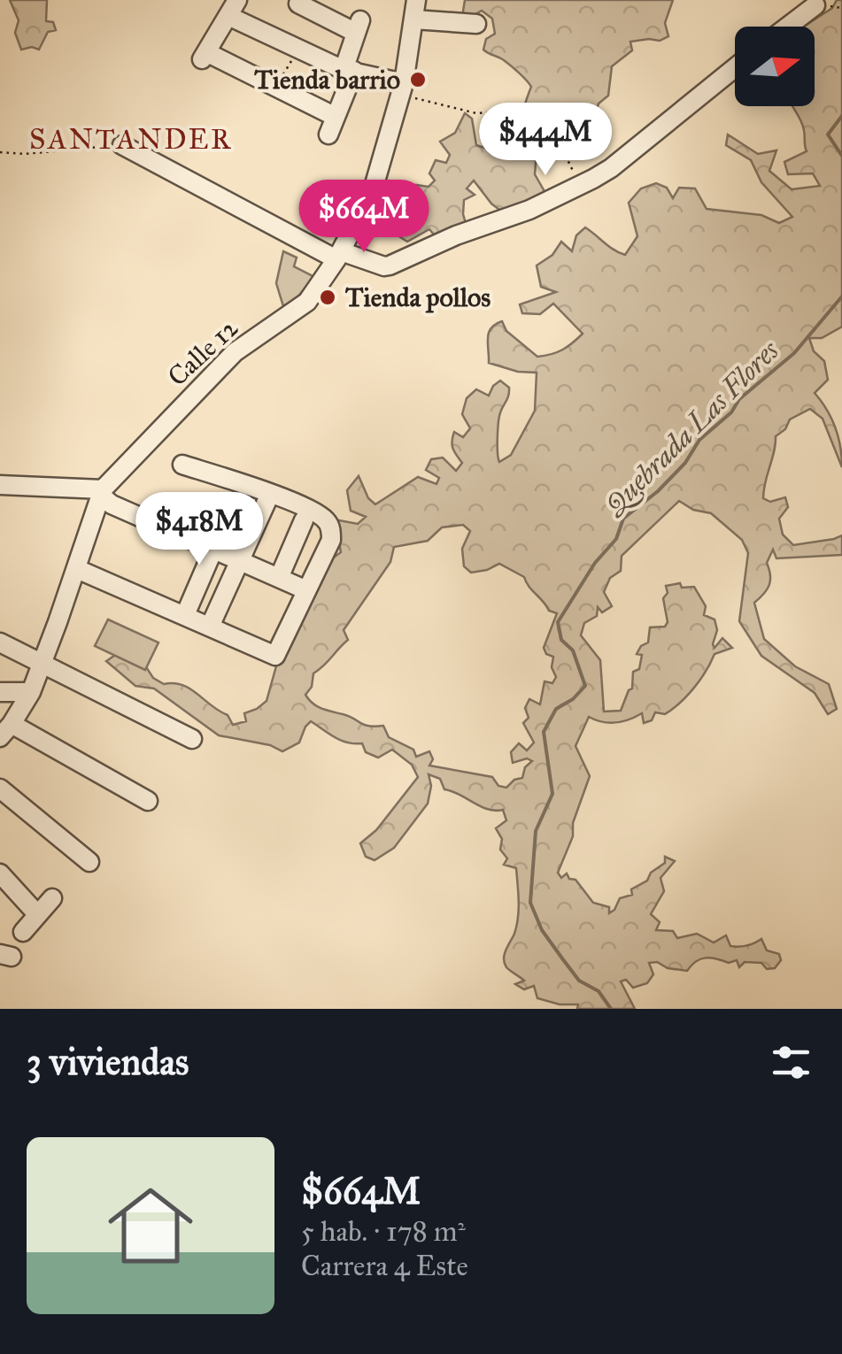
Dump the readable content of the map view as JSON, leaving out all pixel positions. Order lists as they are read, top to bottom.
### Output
{
  "streets": {
    "street": ["Calle 12"]
  },
  "districts": ["SANTANDER"],
  "water": ["Quebrada Las Flores"],
  "places": ["Tienda barrio", "Tienda pollos"],
  "north": "right",
  "page": {
    "price": ["$444M", "$664M", "$418M"],
    "heading": "3 viviendas",
    "list": [
      {
        "name": "$664M",
        "note": "5 hab. · 178 m² · Carrera 4 Este"
      }
    ]
  }
}
